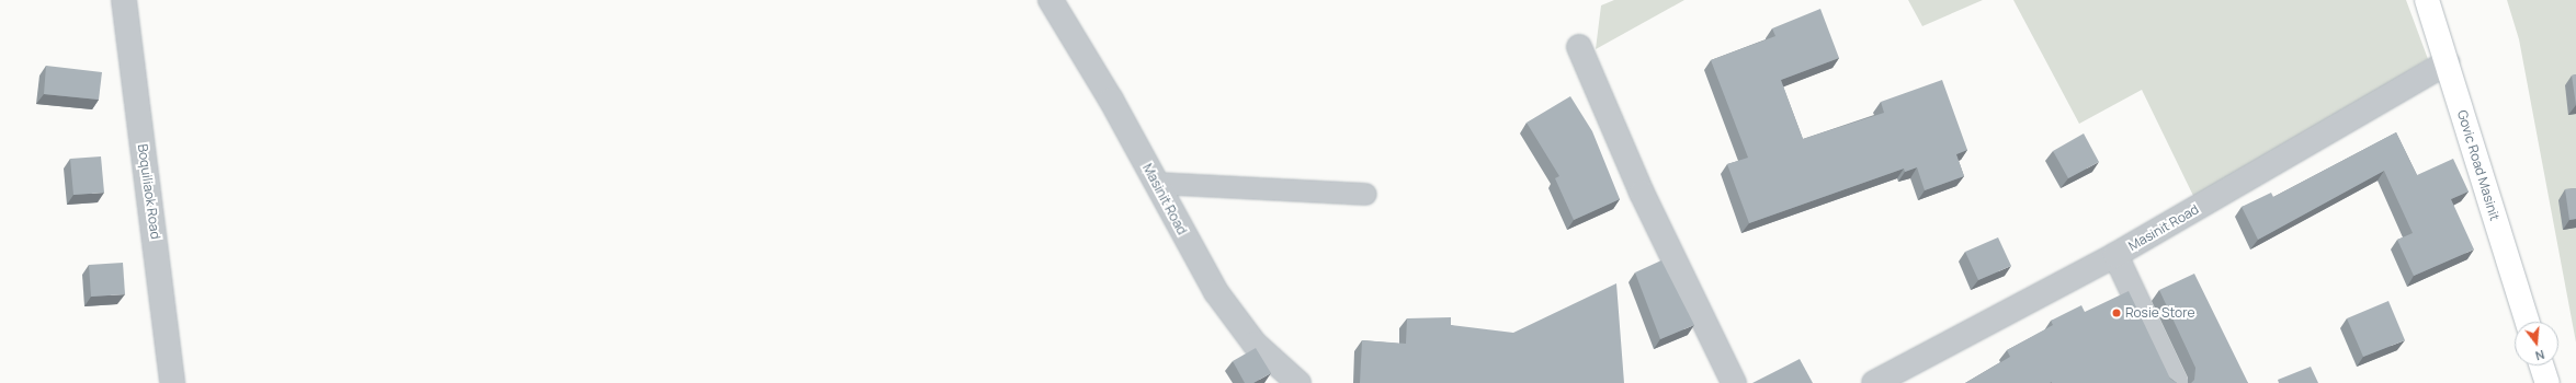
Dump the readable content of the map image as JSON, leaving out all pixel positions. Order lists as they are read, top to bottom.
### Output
{
  "streets": {
    "main road": ["Govic Road Masinit"],
    "street": ["Boquiliaok Road", "Masinit Road"]
  },
  "crossings": [
    ["Govic Road Masinit", "Masinit Road"]
  ],
  "places": ["Rosie Store"],
  "north": "bottom"
}
